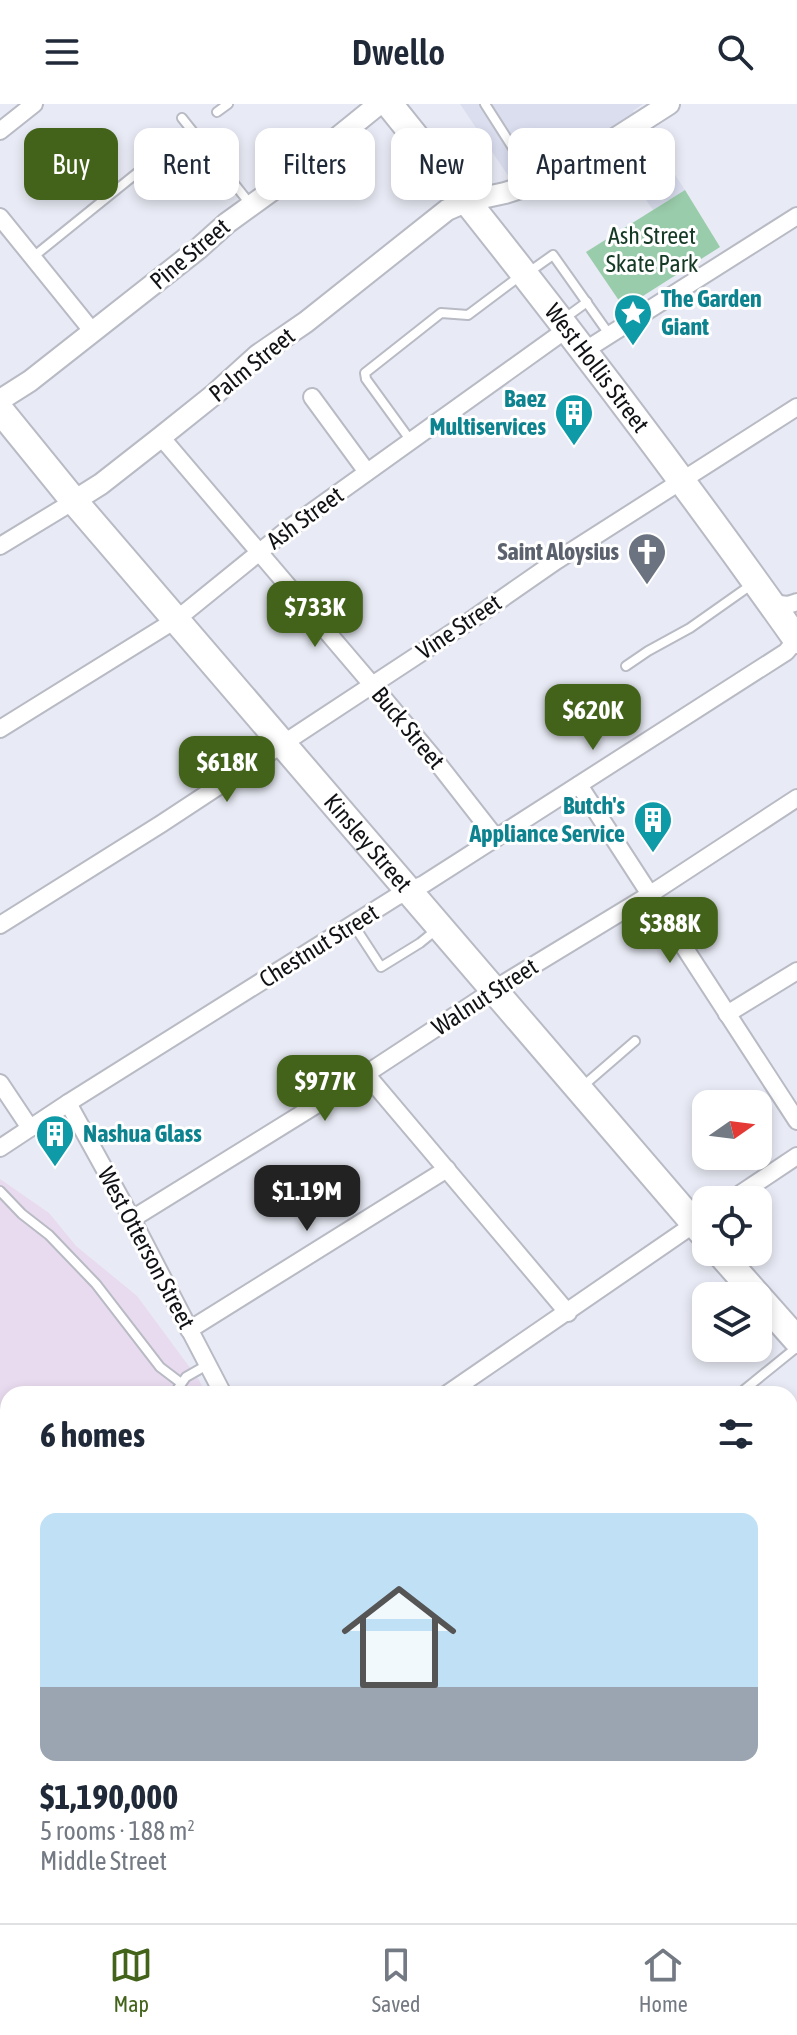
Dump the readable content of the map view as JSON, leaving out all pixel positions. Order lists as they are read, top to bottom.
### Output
{
  "streets": {
    "main road": ["West Hollis Street", "Kinsley Street"],
    "street": [
      "Pine Street",
      "Palm Street",
      "Ash Street",
      "Vine Street",
      "Buck Street",
      "Chestnut Street",
      "Walnut Street",
      "West Otterson Street"
    ]
  },
  "crossings": [
    ["Palm Street", "West Hollis Street"],
    ["Palm Street", "Buck Street"],
    ["Palm Street", "Kinsley Street"],
    ["West Hollis Street", "Ash Street"],
    ["West Hollis Street", "Vine Street"],
    ["West Hollis Street", "Chestnut Street"],
    ["Ash Street", "Buck Street"],
    ["Ash Street", "Kinsley Street"],
    ["Vine Street", "Buck Street"],
    ["Vine Street", "Kinsley Street"],
    ["Buck Street", "Chestnut Street"],
    ["Kinsley Street", "Chestnut Street"],
    ["Kinsley Street", "Walnut Street"],
    ["Chestnut Street", "West Otterson Street"],
    ["Walnut Street", "West Otterson Street"]
  ],
  "parks": ["Ash Street Skate Park"],
  "places": {
    "place": ["The Garden Giant"],
    "building": ["Baez Multiservices", "Butch's Appliance Service", "Nashua Glass"],
    "church": ["Saint Aloysius"]
  },
  "north": "right",
  "page": {
    "header": "Dwello",
    "chip": [
      "Buy",
      "Rent",
      "Filters",
      "New",
      "Apartment"
    ],
    "price": [
      "$733K",
      "$620K",
      "$618K",
      "$388K",
      "$977K",
      "$1.19M"
    ],
    "heading": "6 homes",
    "list": [
      {
        "name": "$1,190,000",
        "note": "5 rooms · 188 m² · Middle Street"
      }
    ],
    "tabs": ["Map", "Saved", "Home"]
  }
}
